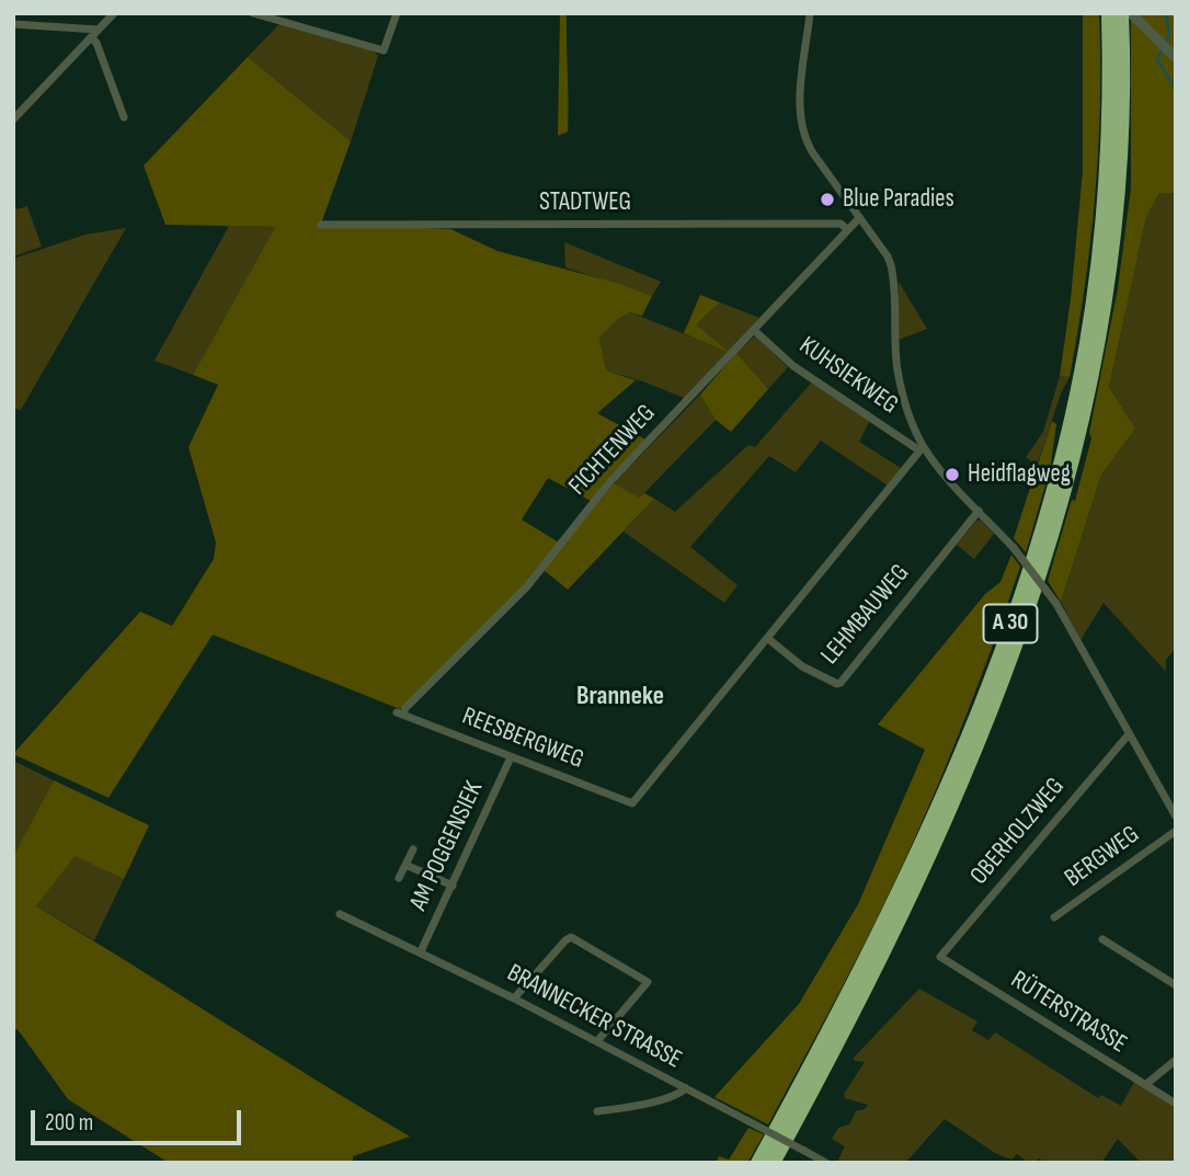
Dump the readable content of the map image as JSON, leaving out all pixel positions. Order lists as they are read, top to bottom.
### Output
{
  "streets": {
    "highway": ["A 30"],
    "street": [
      "STADTWEG",
      "KUHSIEKWEG",
      "FICHTENWEG",
      "LEHMBAUWEG",
      "REESBERGWEG",
      "OBERHOLZWEG",
      "AM POGGENSIEK",
      "BERGWEG",
      "RÜTERSTRASSE",
      "BRANNECKER STRASSE"
    ]
  },
  "crossings": [
    ["STADTWEG", "FICHTENWEG"],
    ["KUHSIEKWEG", "FICHTENWEG"],
    ["FICHTENWEG", "REESBERGWEG"],
    ["LEHMBAUWEG", "REESBERGWEG"],
    ["REESBERGWEG", "AM POGGENSIEK"],
    ["OBERHOLZWEG", "RÜTERSTRASSE"],
    ["AM POGGENSIEK", "BRANNECKER STRASSE"]
  ],
  "districts": ["Branneke"],
  "places": ["Blue Paradies", "Heidflagweg"],
  "scale_bar": "200 m"
}
